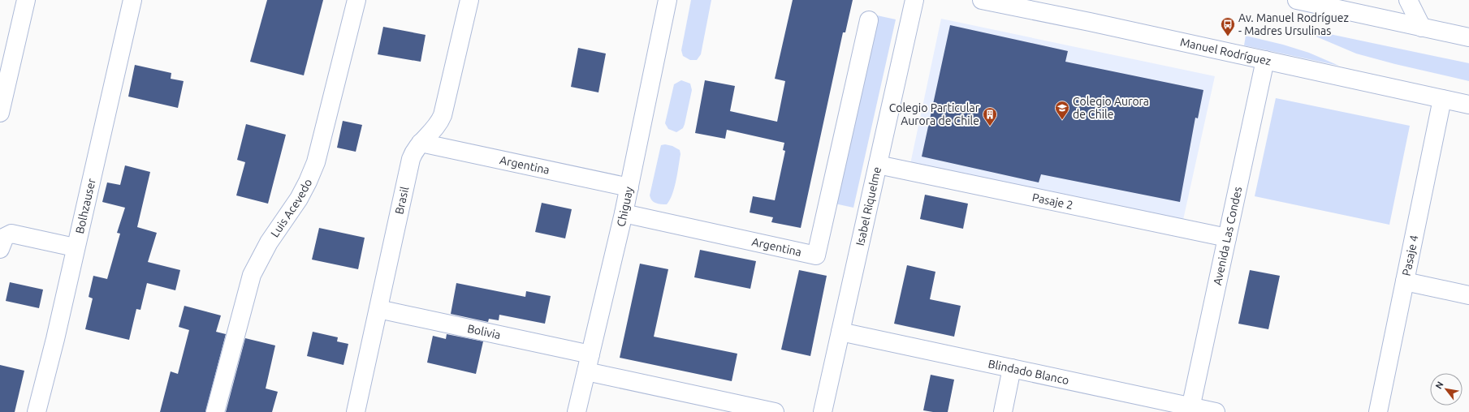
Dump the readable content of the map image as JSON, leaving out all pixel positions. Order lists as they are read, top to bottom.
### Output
{
  "streets": {
    "street": [
      "Manuel Rodríguez",
      "Argentina",
      "Brasil",
      "Pasaje 2",
      "Bolhzauser",
      "Isabel Riquelme",
      "Chiguay",
      "Luis Acevedo",
      "Avenida Las Condes",
      "Pasaje 4",
      "Bolivia",
      "Blindado Blanco"
    ]
  },
  "crossings": [
    ["Manuel Rodríguez", "Avenida Las Condes"],
    ["Manuel Rodríguez", "Pasaje 4"],
    ["Argentina", "Brasil"],
    ["Argentina", "Chiguay"],
    ["Brasil", "Bolivia"],
    ["Pasaje 2", "Isabel Riquelme"],
    ["Pasaje 2", "Avenida Las Condes"],
    ["Isabel Riquelme", "Blindado Blanco"],
    ["Chiguay", "Bolivia"],
    ["Avenida Las Condes", "Blindado Blanco"]
  ],
  "places": {
    "bus stop": ["Av. Manuel Rodríguez - Madres Ursulinas"],
    "school or university": ["Colegio Aurora de Chile"],
    "building": ["Colegio Particular Aurora de Chile"]
  },
  "north": "top left"
}
